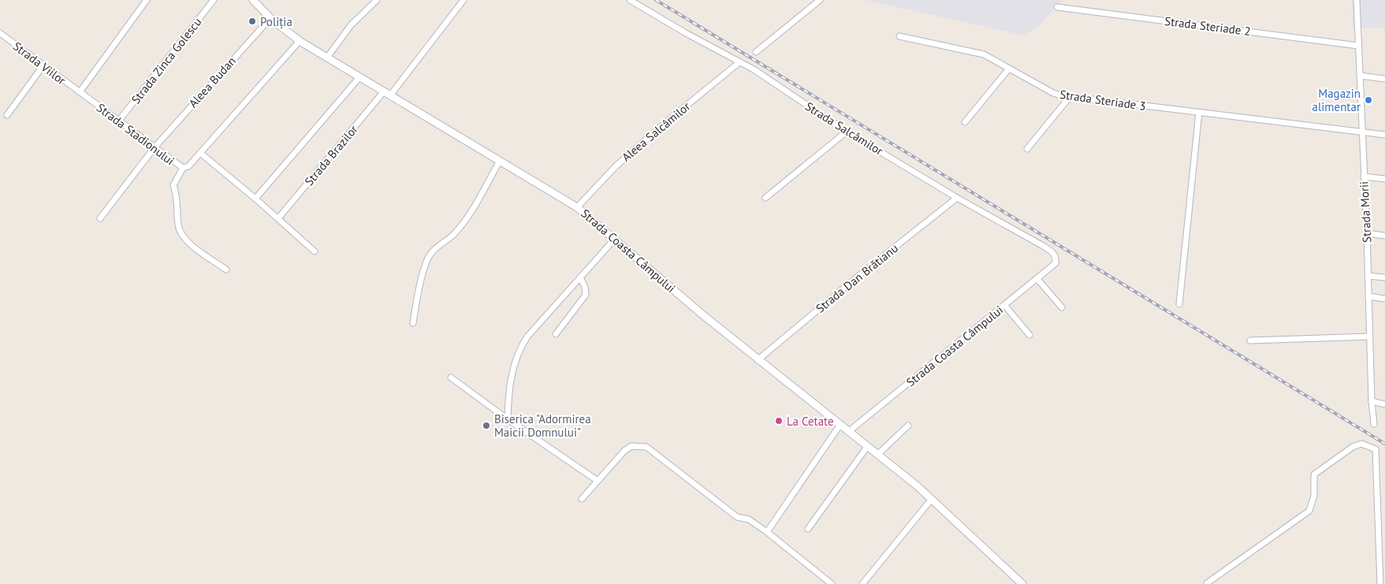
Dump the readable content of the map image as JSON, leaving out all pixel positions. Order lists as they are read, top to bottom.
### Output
{
  "streets": {
    "street": [
      "Strada Steriade 2",
      "Strada Zinca Golescu",
      "Strada Viilor",
      "Aleea Budan",
      "Strada Steriade 3",
      "Strada Salcâmilor",
      "Aleea Salcâmilor",
      "Strada Stadionului",
      "Strada Brazilor",
      "Strada Morii",
      "Strada Coasta Câmpului",
      "Strada Dan Brătianu"
    ]
  },
  "crossings": [
    ["Strada Steriade 2", "Strada Morii"],
    ["Strada Zinca Golescu", "Strada Stadionului"],
    ["Strada Viilor", "Strada Stadionului"],
    ["Aleea Budan", "Strada Stadionului"],
    ["Aleea Budan", "Strada Coasta Câmpului"],
    ["Strada Steriade 3", "Strada Morii"],
    ["Strada Salcâmilor", "Aleea Salcâmilor"],
    ["Strada Salcâmilor", "Strada Coasta Câmpului"],
    ["Strada Salcâmilor", "Strada Dan Brătianu"],
    ["Aleea Salcâmilor", "Strada Coasta Câmpului"],
    ["Strada Stadionului", "Strada Coasta Câmpului"],
    ["Strada Brazilor", "Strada Coasta Câmpului"],
    ["Strada Coasta Câmpului", "Strada Dan Brătianu"]
  ],
  "places": [
    "Poliția",
    "Magazin alimentar",
    "La Cetate",
    "Biserica \"Adormirea Maicii Domnului\""
  ]
}
